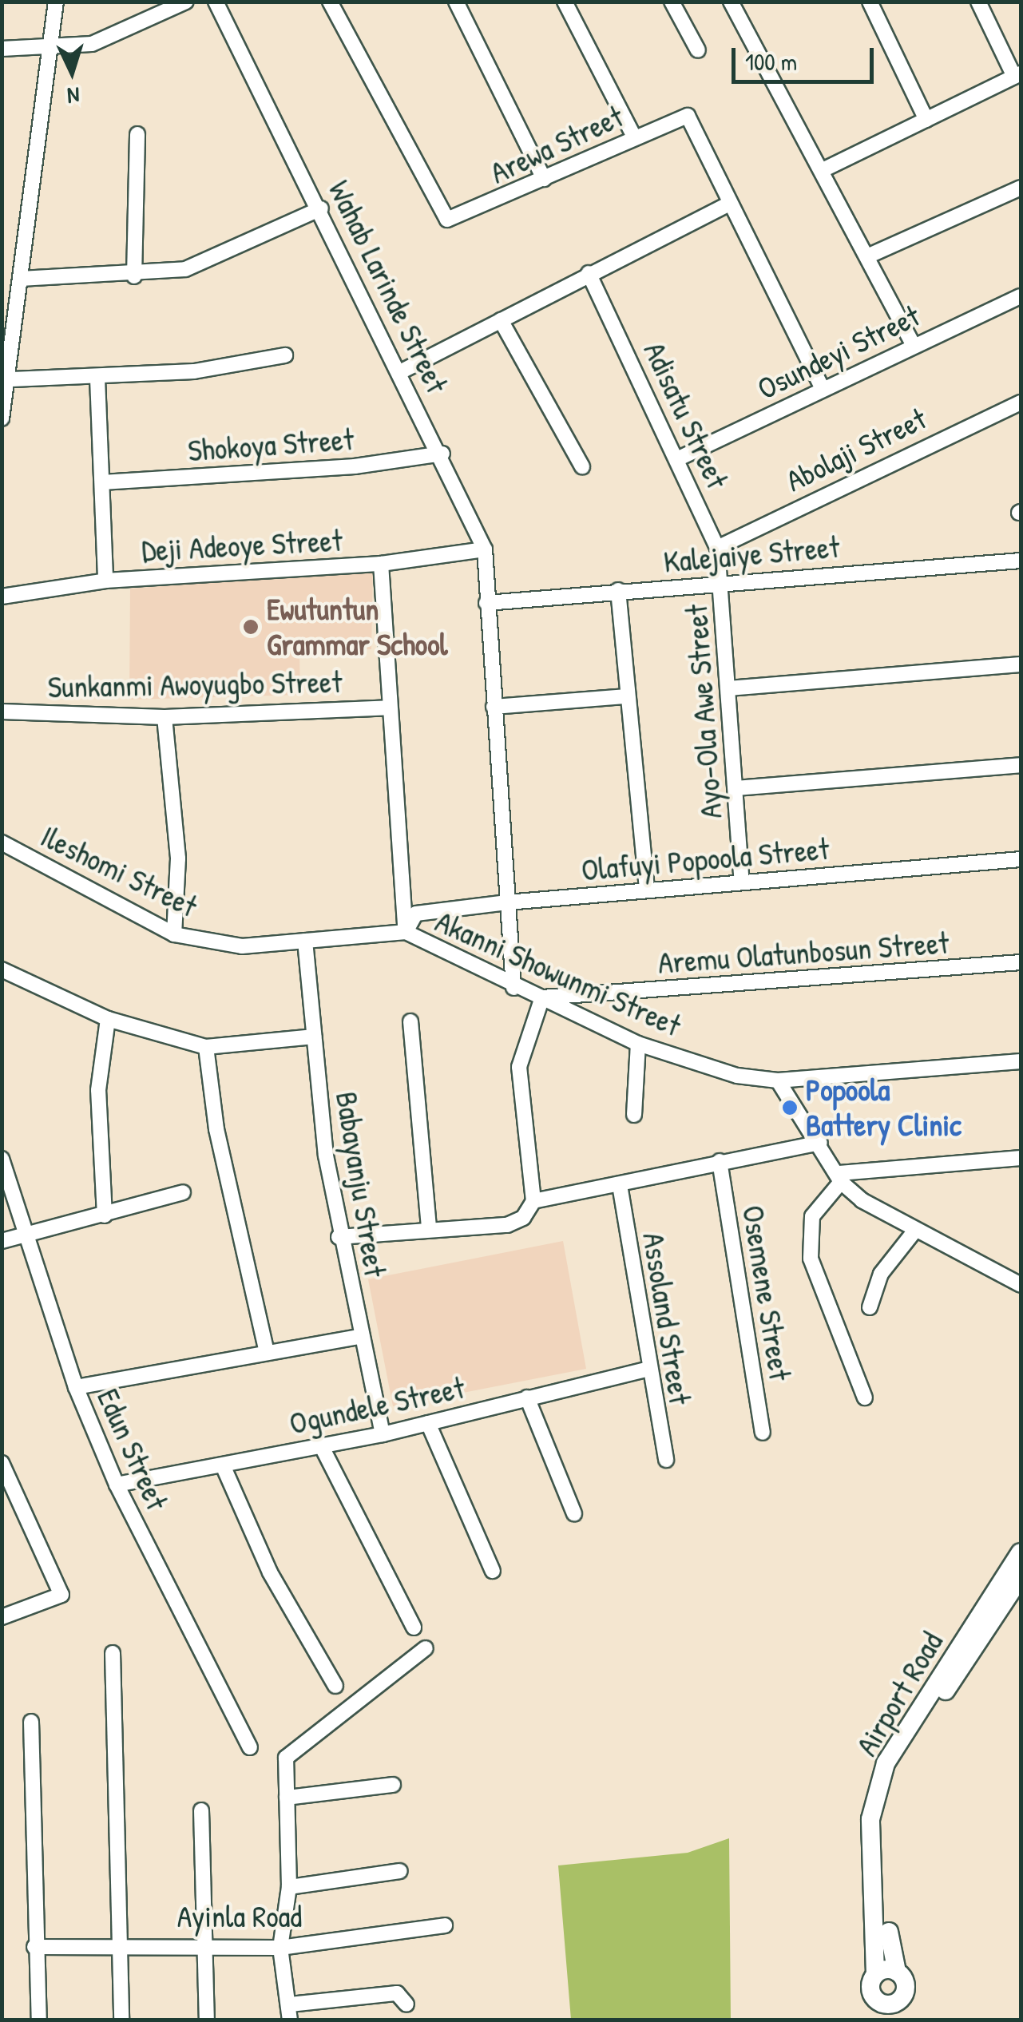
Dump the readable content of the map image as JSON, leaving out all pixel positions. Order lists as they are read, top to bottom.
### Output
{
  "streets": {
    "main road": ["Airport Road"],
    "street": [
      "Arewa Street",
      "Wahab Larinde Street",
      "Osundeyi Street",
      "Adisatu Street",
      "Shokoya Street",
      "Abolaji Street",
      "Deji Adeoye Street",
      "Kalejaiye Street",
      "Sunkanmi Awoyugbo Street",
      "Ayo-Ola Awe Street",
      "Olafuyi Popoola Street",
      "Ileshomi Street",
      "Aremu Olatunbosun Street",
      "Akanni Showunmi Street",
      "Babayanju Street",
      "Osemene Street",
      "Assoland Street",
      "Ogundele Street",
      "Edun Street",
      "Ayinla Road"
    ]
  },
  "crossings": [
    ["Wahab Larinde Street", "Shokoya Street"],
    ["Wahab Larinde Street", "Deji Adeoye Street"],
    ["Wahab Larinde Street", "Kalejaiye Street"],
    ["Wahab Larinde Street", "Olafuyi Popoola Street"],
    ["Wahab Larinde Street", "Akanni Showunmi Street"],
    ["Osundeyi Street", "Adisatu Street"],
    ["Adisatu Street", "Abolaji Street"],
    ["Adisatu Street", "Kalejaiye Street"],
    ["Adisatu Street", "Ayo-Ola Awe Street"],
    ["Kalejaiye Street", "Ayo-Ola Awe Street"],
    ["Ayo-Ola Awe Street", "Olafuyi Popoola Street"],
    ["Olafuyi Popoola Street", "Ileshomi Street"],
    ["Olafuyi Popoola Street", "Akanni Showunmi Street"],
    ["Ileshomi Street", "Akanni Showunmi Street"],
    ["Ileshomi Street", "Babayanju Street"],
    ["Aremu Olatunbosun Street", "Akanni Showunmi Street"],
    ["Babayanju Street", "Ogundele Street"],
    ["Assoland Street", "Ogundele Street"],
    ["Ogundele Street", "Edun Street"]
  ],
  "places": ["Ewutuntun Grammar School", "Popoola Battery Clinic"],
  "scale_bar": "100 m",
  "north": "bottom"
}
